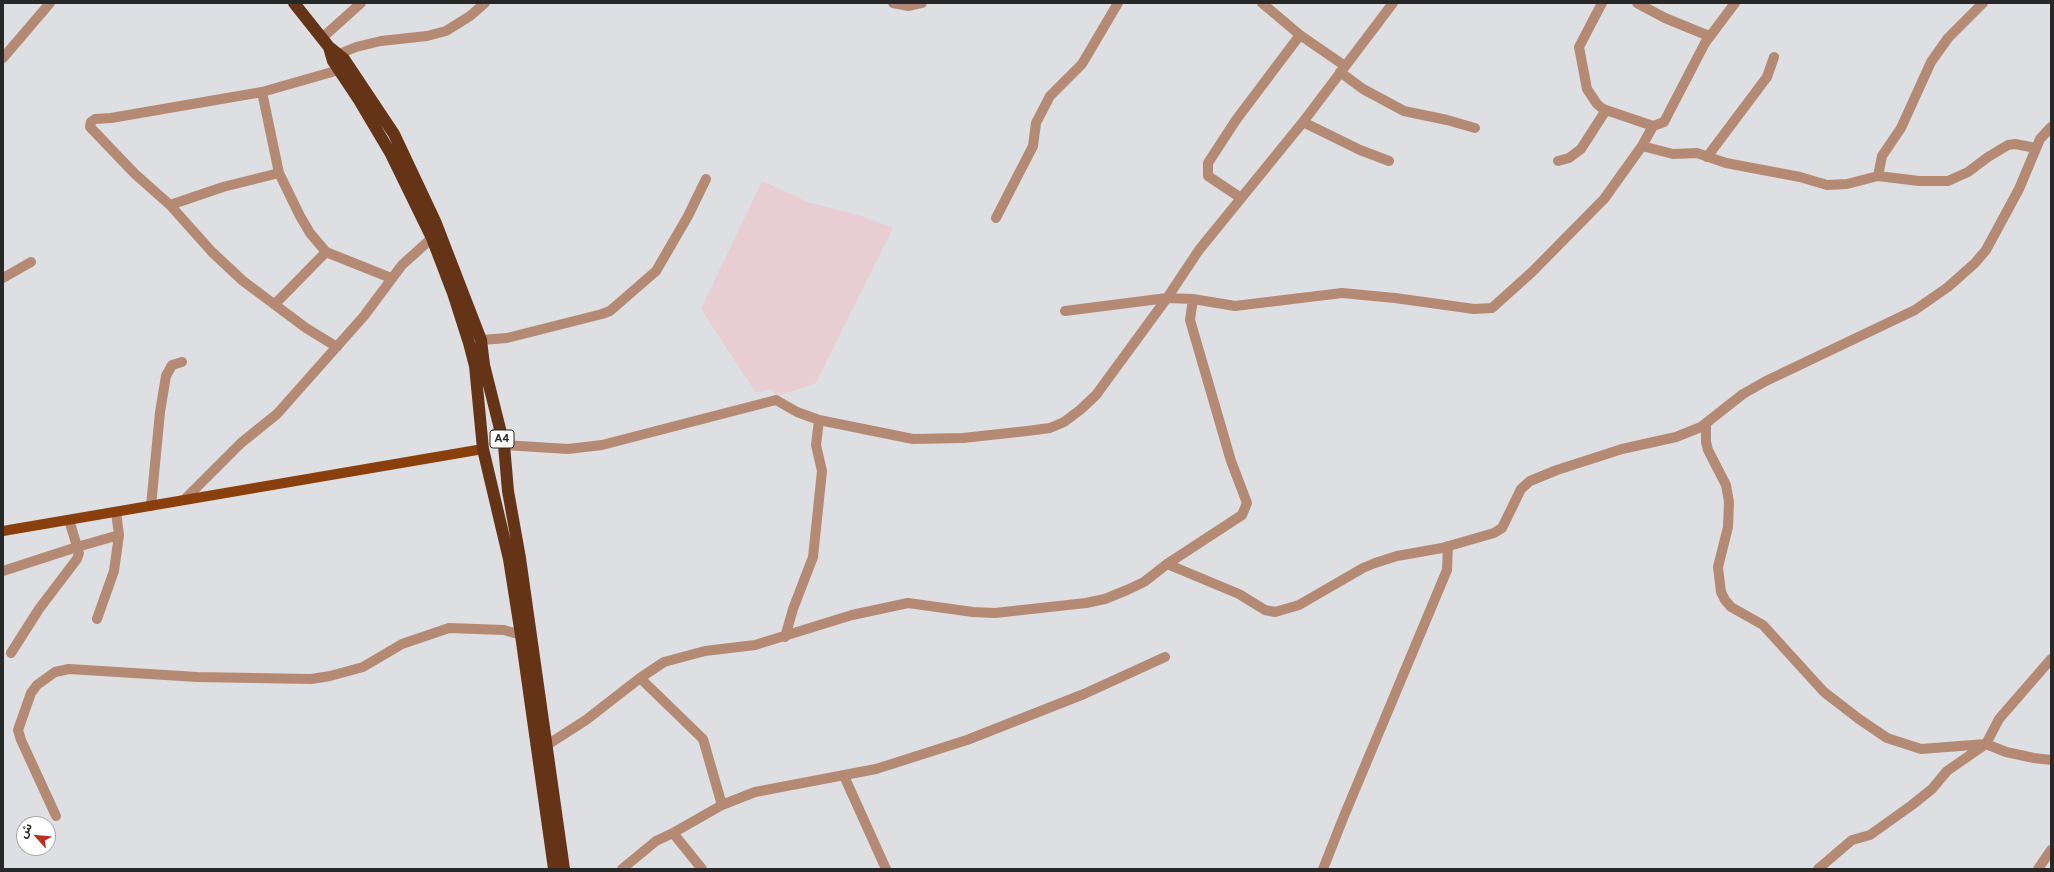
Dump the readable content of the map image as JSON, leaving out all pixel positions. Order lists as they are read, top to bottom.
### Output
{
  "streets": {
    "highway": ["A4"]
  },
  "north": "top left"
}
